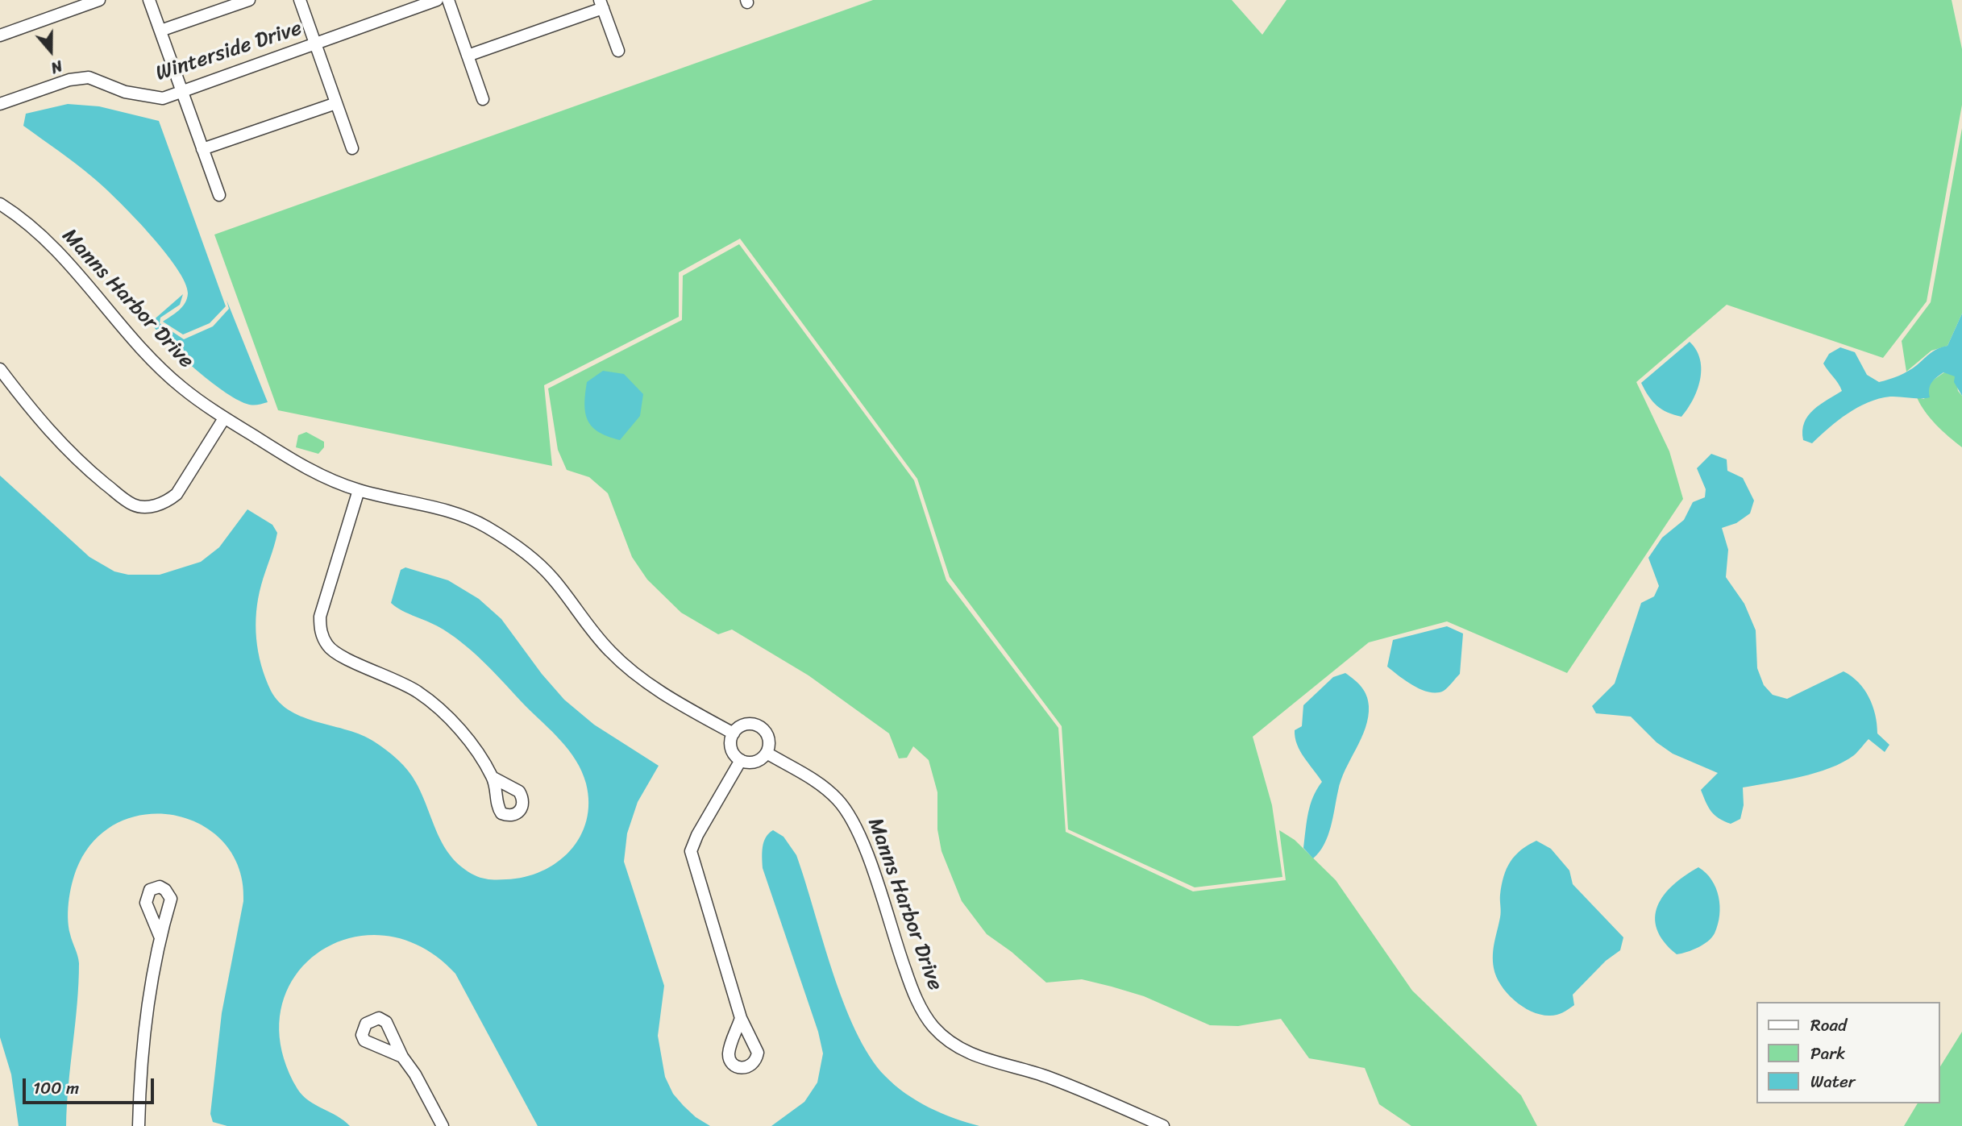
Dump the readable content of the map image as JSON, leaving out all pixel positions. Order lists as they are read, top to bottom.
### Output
{
  "streets": {
    "street": ["Winterside Drive", "Manns Harbor Drive"]
  },
  "legend": ["Road", "Park", "Water"],
  "scale_bar": "100 m",
  "north": "bottom"
}
